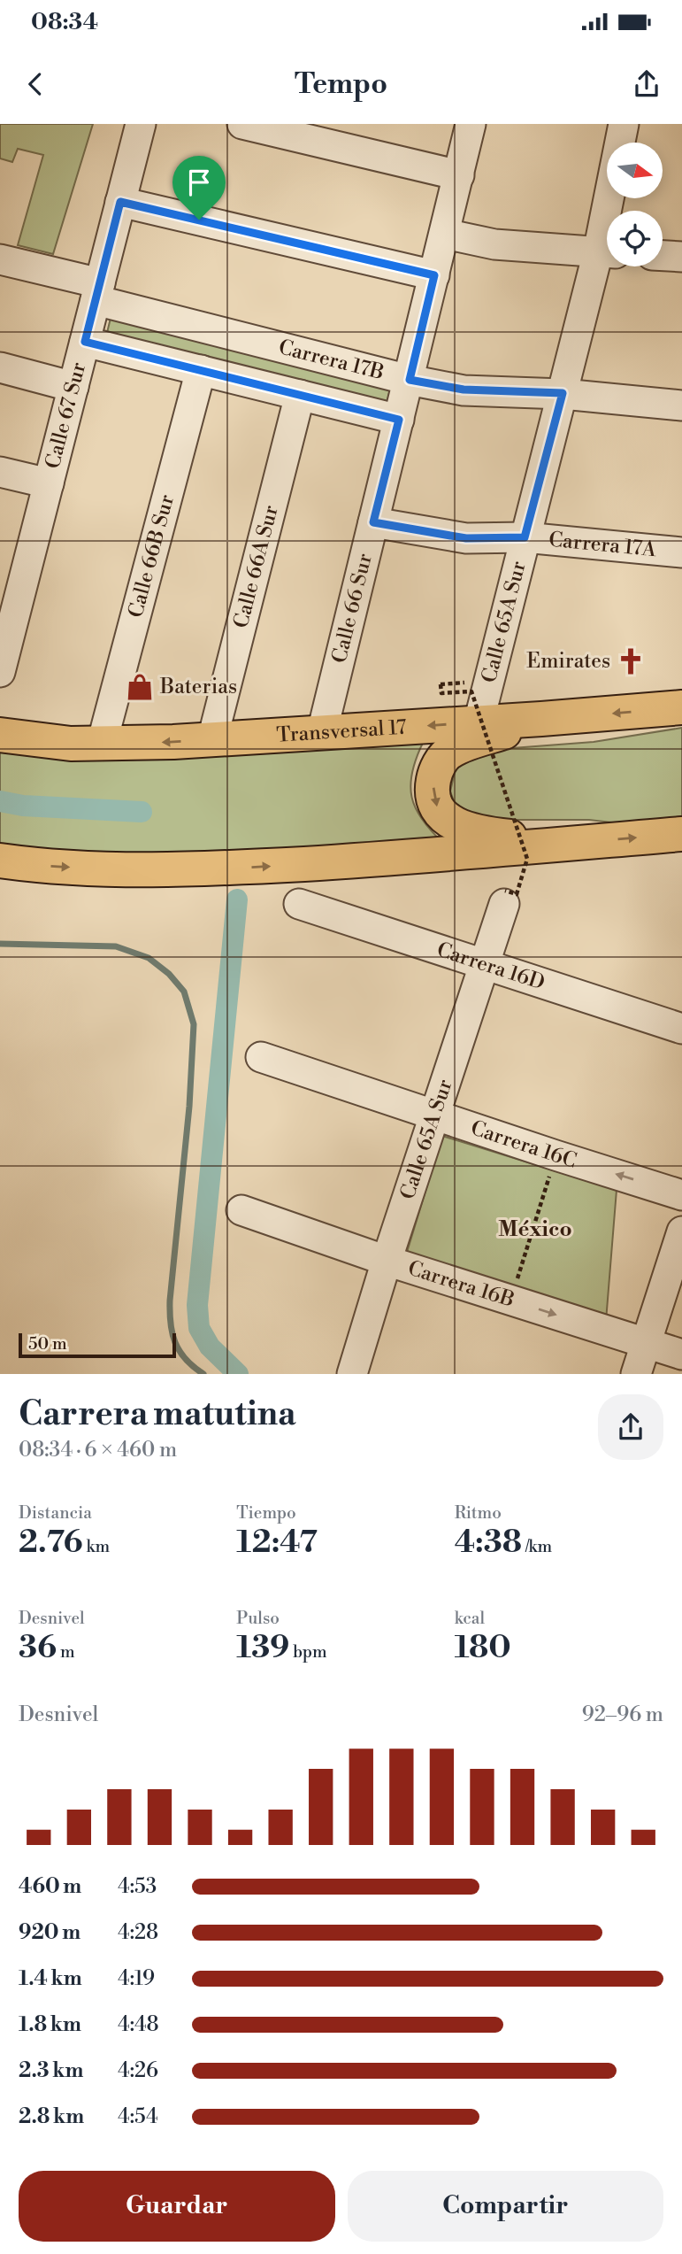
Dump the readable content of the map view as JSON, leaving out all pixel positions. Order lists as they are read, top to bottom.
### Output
{
  "streets": {
    "highway": ["Transversal 17"],
    "street": [
      "Carrera 17B",
      "Calle 67 Sur",
      "Carrera 17A",
      "Calle 66B Sur",
      "Calle 66A Sur",
      "Calle 66 Sur",
      "Calle 65A Sur",
      "Carrera 16D",
      "Carrera 16C",
      "Carrera 16B"
    ]
  },
  "crossings": [
    ["Carrera 17B", "Calle 67 Sur"],
    ["Carrera 17B", "Calle 66 Sur"],
    ["Carrera 17B", "Calle 65A Sur"],
    ["Carrera 17A", "Calle 66 Sur"],
    ["Carrera 17A", "Calle 65A Sur"],
    ["Calle 66B Sur", "Transversal 17"],
    ["Calle 66A Sur", "Transversal 17"],
    ["Calle 66 Sur", "Transversal 17"],
    ["Calle 65A Sur", "Transversal 17"],
    ["Calle 65A Sur", "Carrera 16D"],
    ["Calle 65A Sur", "Carrera 16C"],
    ["Calle 65A Sur", "Carrera 16B"]
  ],
  "districts": ["México"],
  "places": {
    "church": ["Emirates"],
    "shop": ["Baterias"]
  },
  "scale_bar": "50 m",
  "north": "right",
  "page": {
    "status": "08:34",
    "header": "Tempo",
    "scale": "50 m",
    "heading": ["Carrera matutina", "08:34 · 6 × 460 m"],
    "stats": [
      ["Distancia", "2.76 km"],
      ["Tiempo", "12:47"],
      ["Ritmo", "4:38 /km"],
      ["Desnivel", "36 m"],
      ["Pulso", "139 bpm"],
      ["kcal", "180"]
    ],
    "chart": ["Desnivel", "92–96 m"],
    "list": [
      {
        "name": "460 m",
        "note": "4:53"
      },
      {
        "name": "920 m",
        "note": "4:28"
      },
      {
        "name": "1.4 km",
        "note": "4:19"
      },
      {
        "name": "1.8 km",
        "note": "4:48"
      },
      {
        "name": "2.3 km",
        "note": "4:26"
      },
      {
        "name": "2.8 km",
        "note": "4:54"
      }
    ],
    "buttons": ["Guardar", "Compartir"]
  }
}
